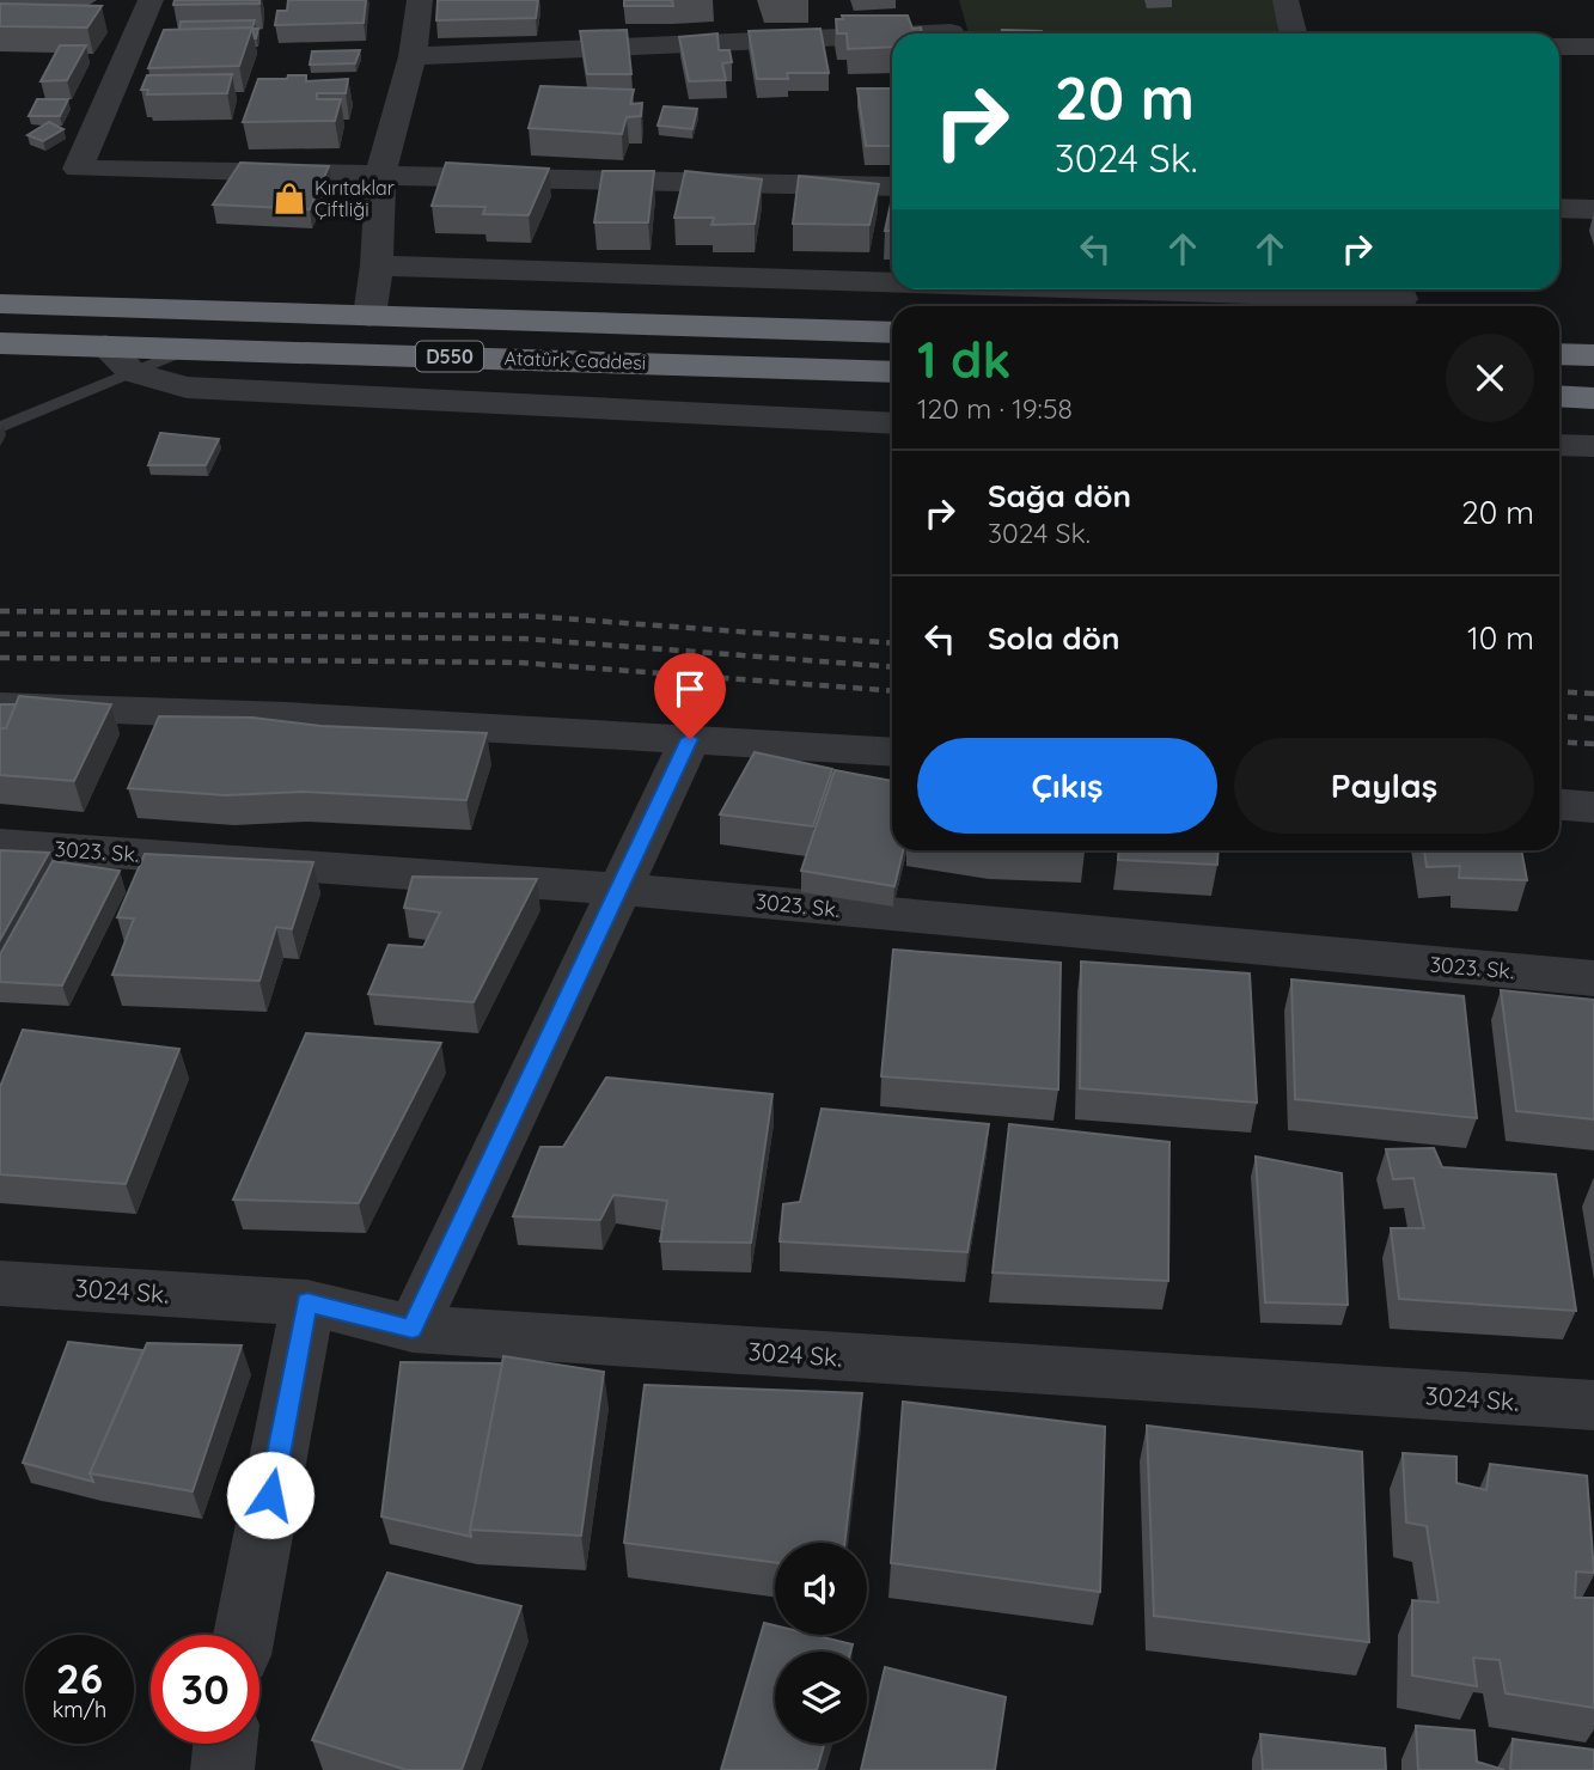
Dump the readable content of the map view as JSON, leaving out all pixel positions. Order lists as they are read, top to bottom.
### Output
{
  "streets": {
    "highway": ["D550", "Atatürk Caddesi"],
    "street": ["3023. Sk.", "3024 Sk."]
  },
  "places": {
    "shop": ["Kırıtaklar Çiftliği"]
  },
  "page": {
    "turn": ["20 m", "3024 Sk."],
    "heading": ["1 dk", "120 m · 19:58"],
    "list": [
      {
        "name": "Sağa dön",
        "note": "3024 Sk.",
        "value": "20 m"
      },
      {
        "name": "Sola dön",
        "value": "10 m"
      }
    ],
    "buttons": ["Çıkış", "Paylaş"],
    "speed": "26 km/h",
    "limit": "30"
  }
}
